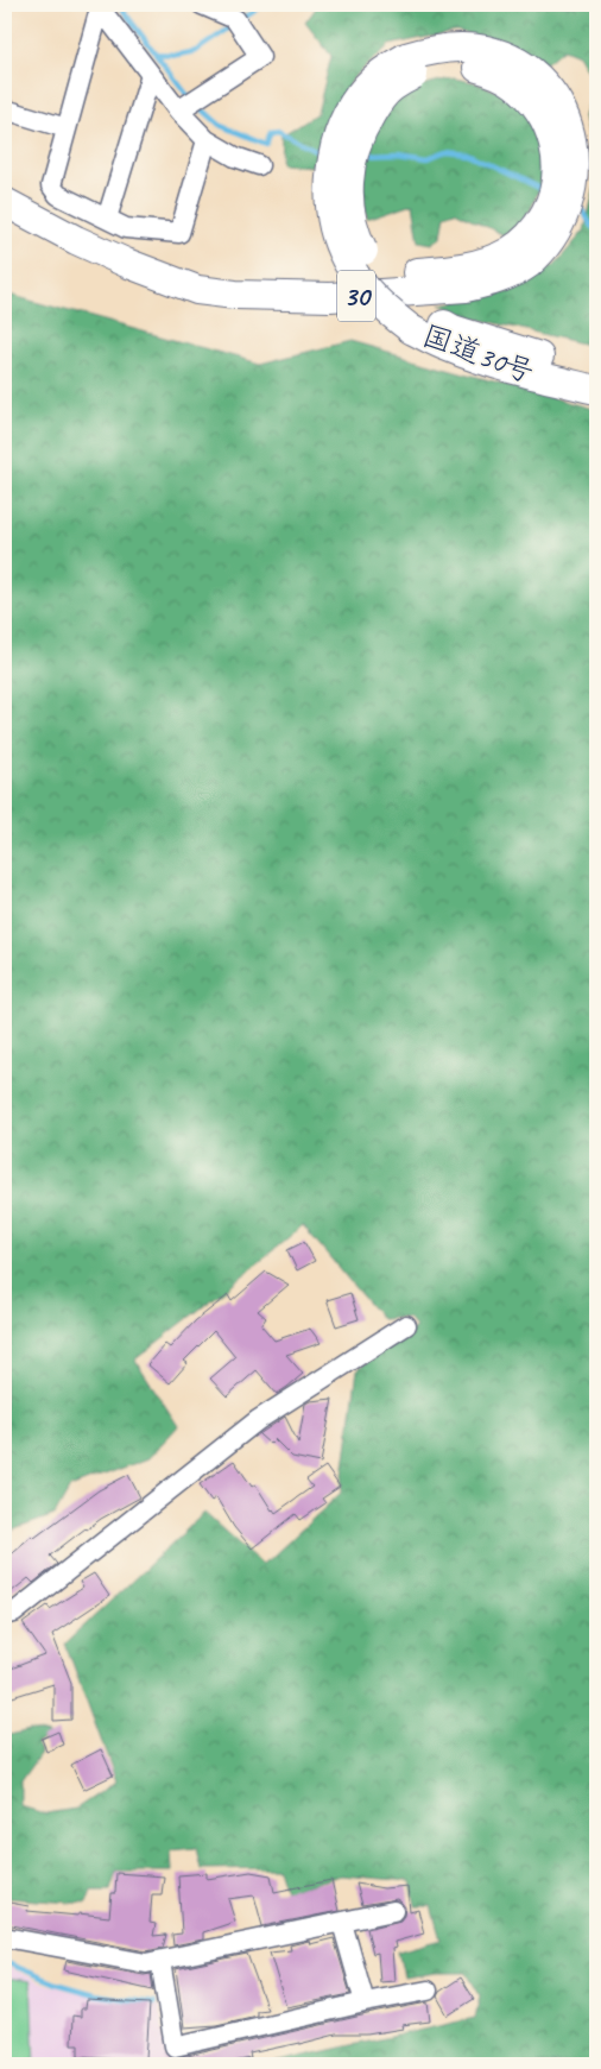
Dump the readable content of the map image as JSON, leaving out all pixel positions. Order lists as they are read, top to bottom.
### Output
{
  "streets": {
    "highway": ["30", "国道30号"]
  }
}
